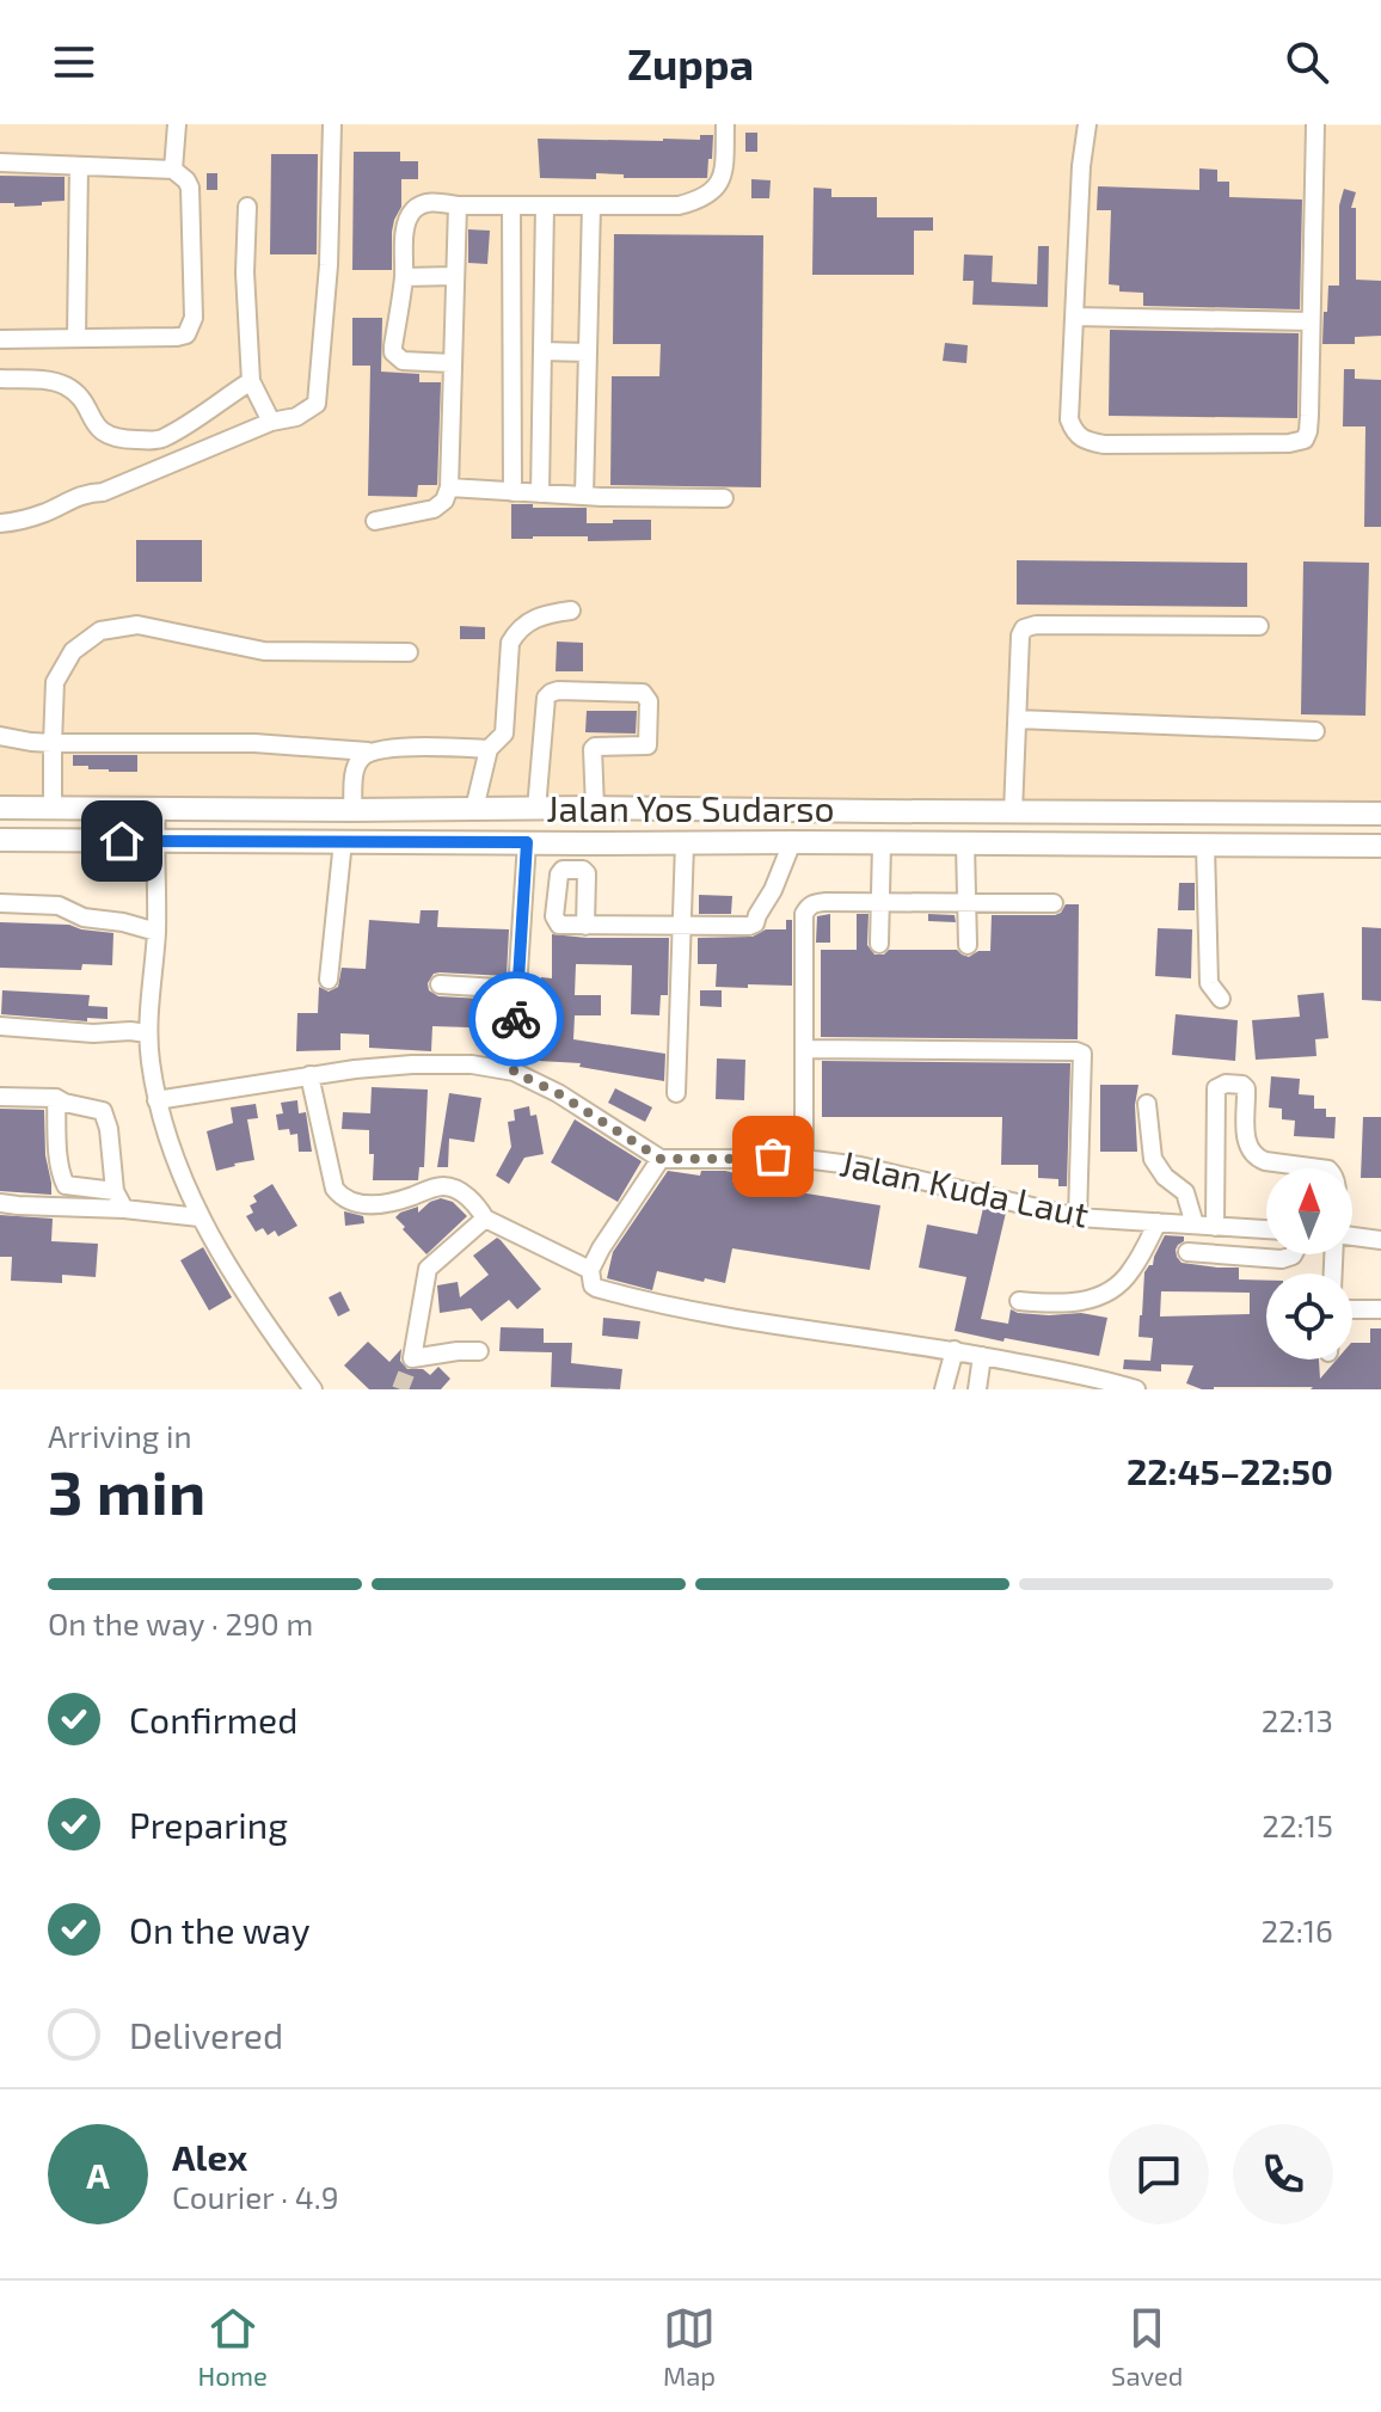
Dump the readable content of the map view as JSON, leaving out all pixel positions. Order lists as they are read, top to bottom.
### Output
{
  "streets": {
    "main road": ["Jalan Yos Sudarso"],
    "street": ["Jalan Kuda Laut"]
  },
  "north": "top",
  "page": {
    "header": "Zuppa",
    "heading": ["3 min", "Arriving in", "22:45–22:50"],
    "panel": ["Alex", "Courier · 4.9"],
    "bar": "On the way · 290 m",
    "list": [
      ["Confirmed", "22:13"],
      ["Preparing", "22:15"],
      ["On the way", "22:16"],
      "Delivered"
    ],
    "round": "A",
    "tabs": ["Home", "Map", "Saved"]
  }
}
